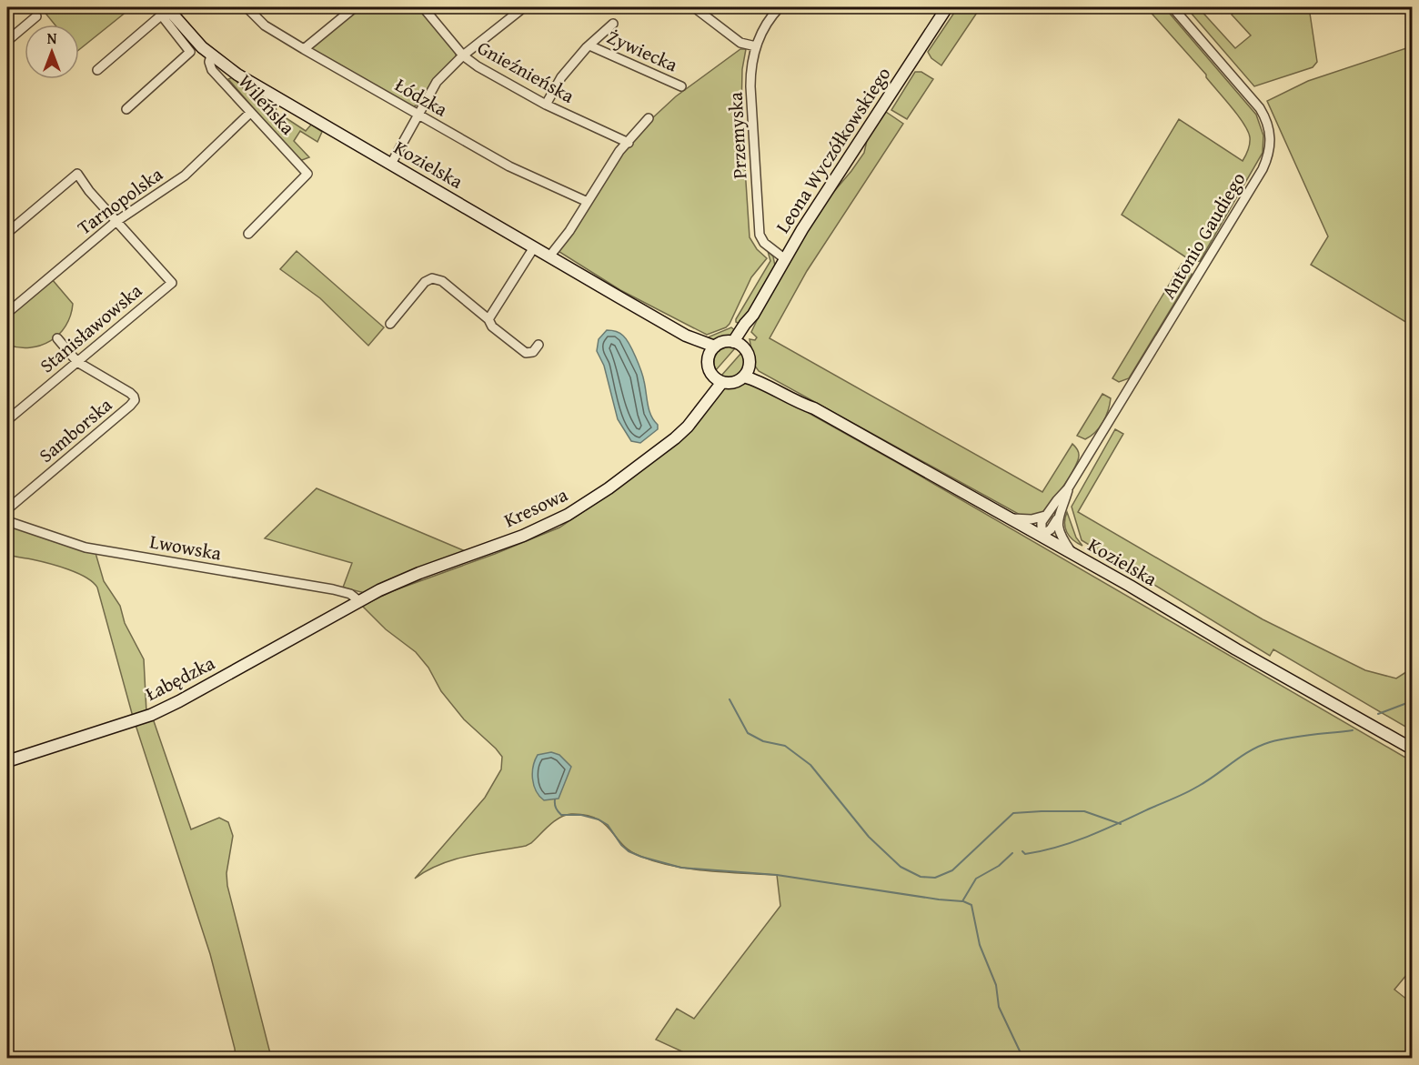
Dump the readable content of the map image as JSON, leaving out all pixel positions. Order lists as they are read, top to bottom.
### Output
{
  "streets": {
    "street": [
      "Żywiecka",
      "Gnieźnieńska",
      "Łódzka",
      "Wileńska",
      "Przemyska",
      "Leona Wyczółkowskiego",
      "Kozielska",
      "Tarnopolska",
      "Antonio Gaudiego",
      "Stanisławowska",
      "Samborska",
      "Kresowa",
      "Lwowska",
      "Łabędzka"
    ]
  },
  "crossings": [
    ["Żywiecka", "Gnieźnieńska"],
    ["Wileńska", "Kozielska"],
    ["Wileńska", "Tarnopolska"],
    ["Przemyska", "Leona Wyczółkowskiego"],
    ["Leona Wyczółkowskiego", "Kozielska"],
    ["Leona Wyczółkowskiego", "Kresowa"],
    ["Kozielska", "Antonio Gaudiego"],
    ["Kozielska", "Kresowa"],
    ["Tarnopolska", "Stanisławowska"],
    ["Stanisławowska", "Samborska"],
    ["Kresowa", "Lwowska"],
    ["Kresowa", "Łabędzka"],
    ["Lwowska", "Łabędzka"]
  ],
  "north": "top"
}
